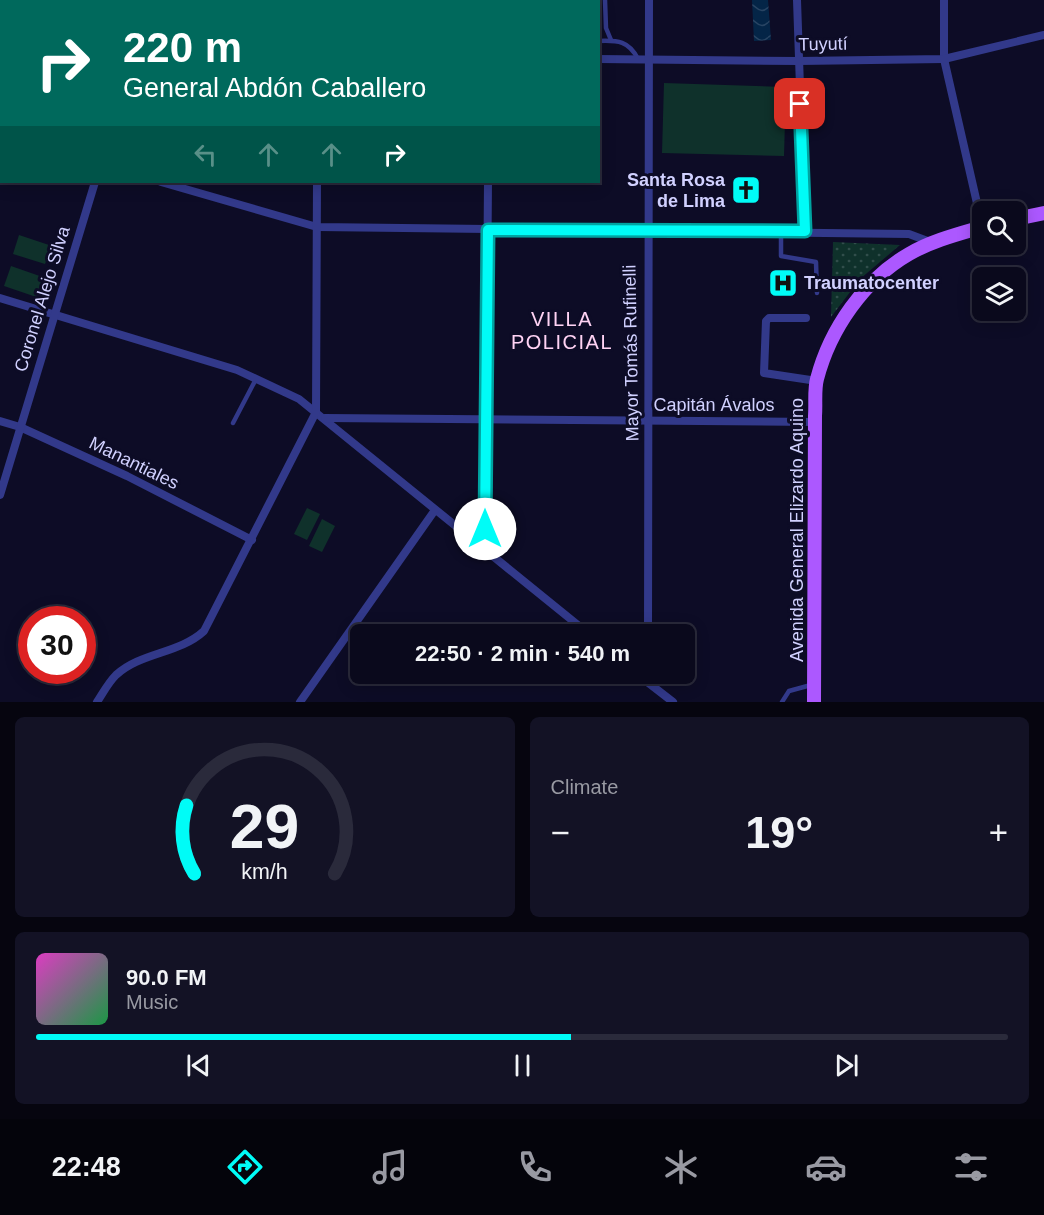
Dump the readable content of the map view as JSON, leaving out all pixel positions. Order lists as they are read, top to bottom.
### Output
{
  "streets": {
    "main road": ["Avenida General Elizardo Aquino"],
    "street": [
      "Tuyutí",
      "Coronel Alejo Silva",
      "Mayor Tomás Rufinelli",
      "Capitán Ávalos",
      "Manantiales"
    ]
  },
  "crossings": [
    ["Tuyutí", "Mayor Tomás Rufinelli"],
    ["Coronel Alejo Silva", "Manantiales"],
    ["Mayor Tomás Rufinelli", "Capitán Ávalos"],
    ["Capitán Ávalos", "Avenida General Elizardo Aquino"]
  ],
  "districts": ["VILLA POLICIAL"],
  "places": {
    "church": ["Santa Rosa de Lima"],
    "hospital": ["Traumatocenter"]
  },
  "page": {
    "turn": ["220 m", "General Abdón Caballero"],
    "limit": "30",
    "trip": "22:50 · 2 min · 540 m",
    "tile": "Climate",
    "heat": ["−", "19°", "+"],
    "song": ["90.0 FM", "Music"],
    "tabs": "22:48",
    "gauge": ["29", "km/h"]
  }
}
